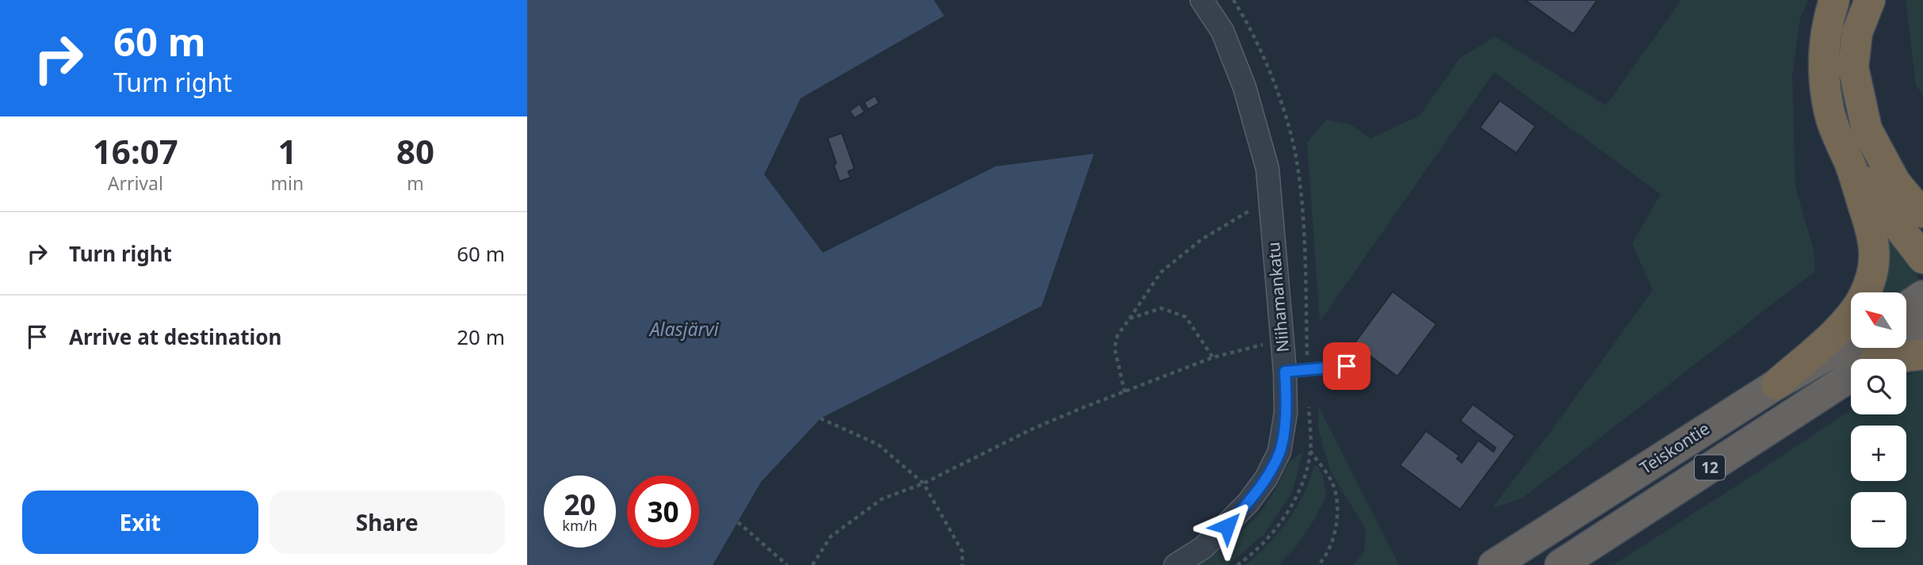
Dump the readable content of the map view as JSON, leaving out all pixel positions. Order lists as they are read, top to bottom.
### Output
{
  "streets": {
    "highway": ["Teiskontie", "12"],
    "street": ["Niihamankatu"]
  },
  "water": ["Alasjärvi"],
  "north": "top left",
  "page": {
    "turn": ["60 m", "Turn right"],
    "eta": [
      "16:07",
      "Arrival",
      "1",
      "min",
      "80",
      "m"
    ],
    "list": [
      {
        "name": "Turn right",
        "value": "60 m"
      },
      {
        "name": "Arrive at destination",
        "value": "20 m"
      }
    ],
    "map_buttons": ["+", "−"],
    "speed": "20 km/h",
    "limit": "30",
    "buttons": ["Exit", "Share"]
  }
}
